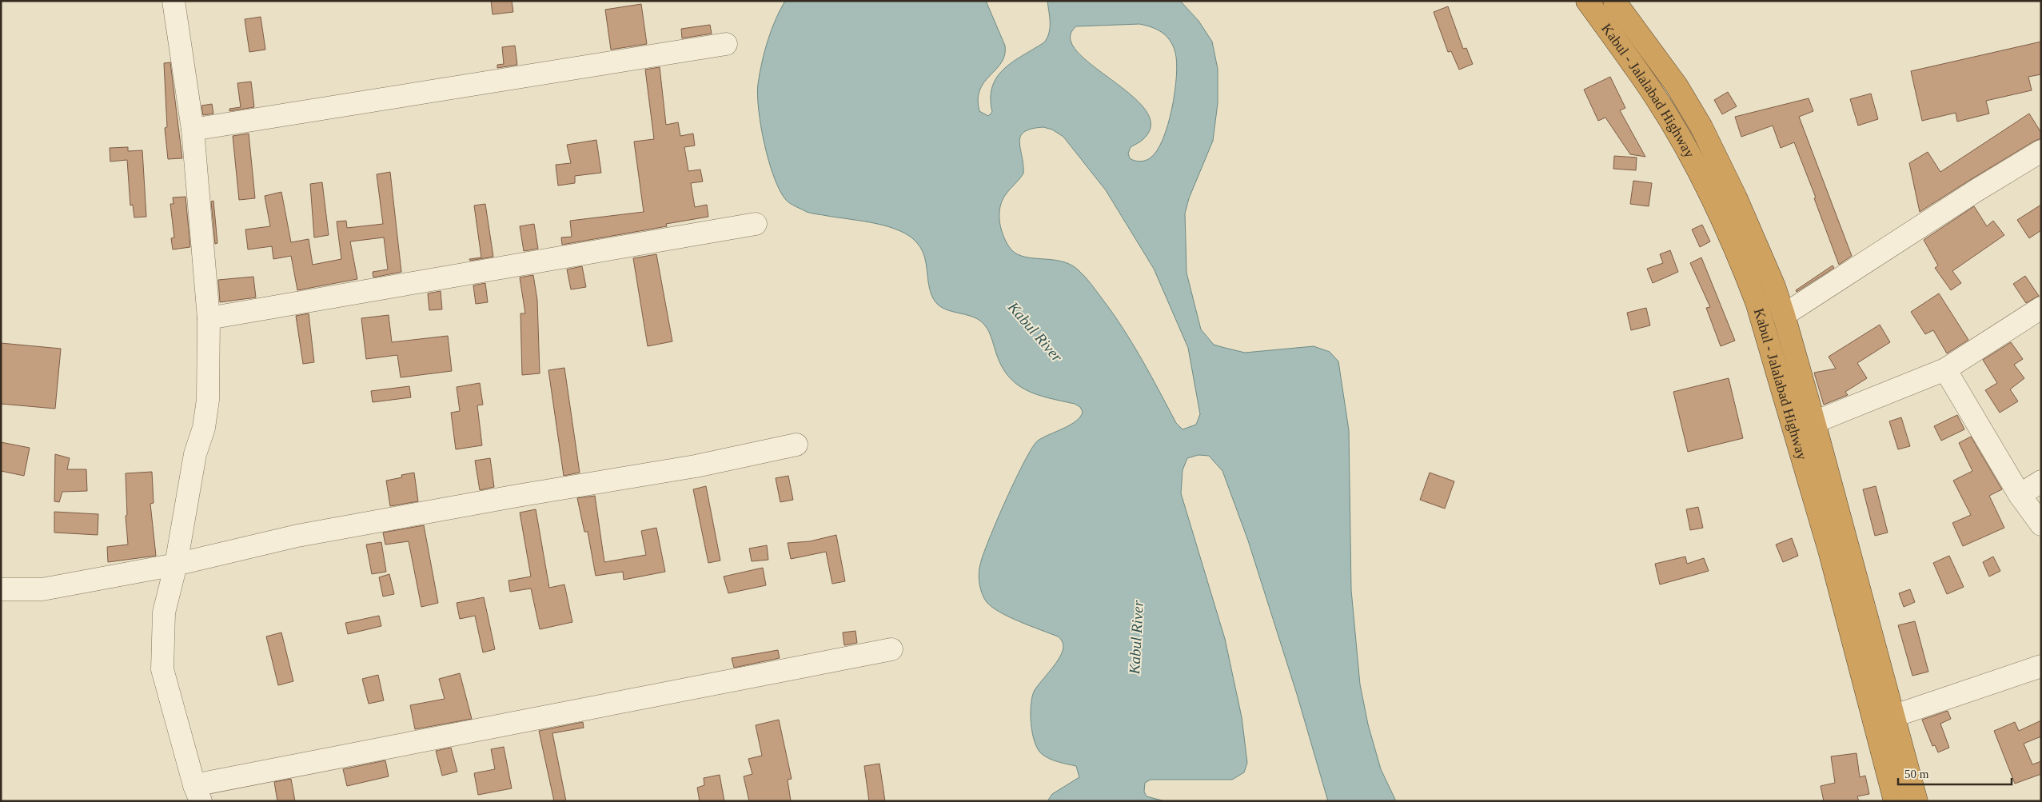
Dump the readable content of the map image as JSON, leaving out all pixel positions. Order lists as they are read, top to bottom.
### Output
{
  "streets": {
    "highway": ["Kabul - Jalalabad Highway"]
  },
  "water": ["Kabul River"],
  "scale_bar": "50 m"
}
